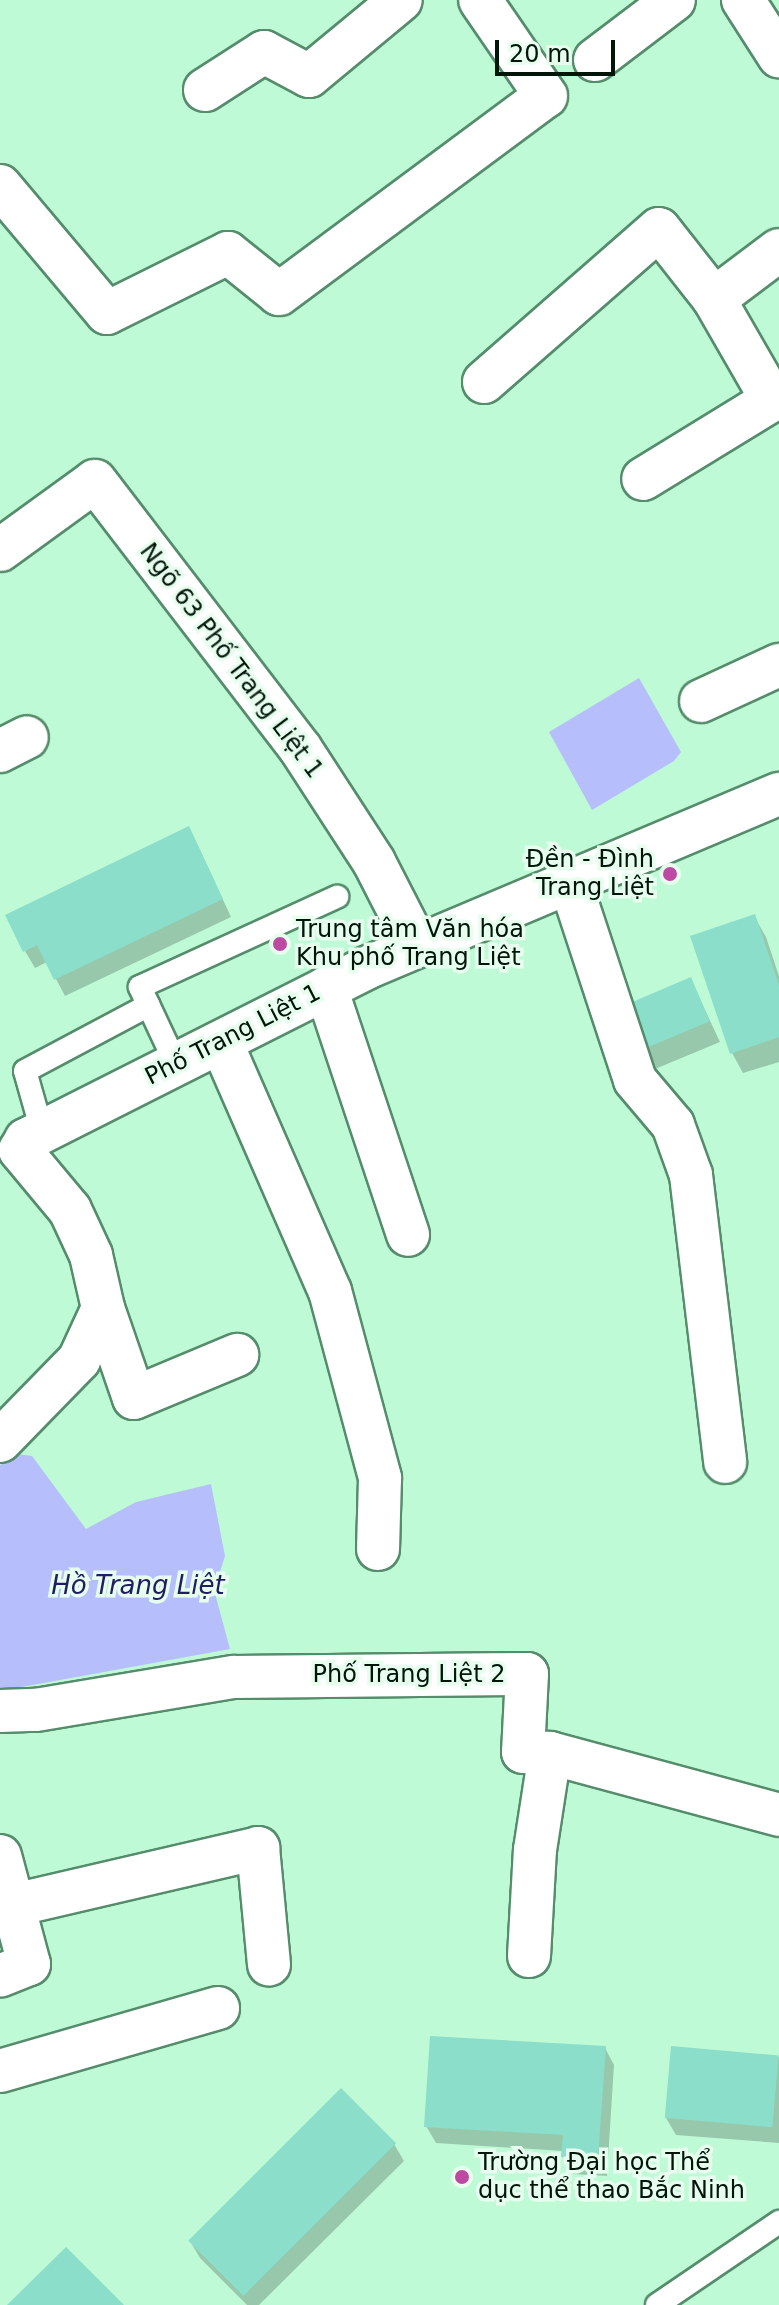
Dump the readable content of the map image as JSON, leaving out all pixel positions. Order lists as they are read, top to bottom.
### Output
{
  "streets": {
    "street": ["Ngõ 63 Phố Trang Liệt 1", "Phố Trang Liệt 1", "Phố Trang Liệt 2"]
  },
  "crossings": [
    ["Ngõ 63 Phố Trang Liệt 1", "Phố Trang Liệt 1"]
  ],
  "water": ["Hồ Trang Liệt"],
  "places": ["Đền - Đình Trang Liệt", "Trung tâm Văn hóa Khu phố Trang Liệt", "Trường Đại học Thể dục thể thao Bắc Ninh"],
  "scale_bar": "20 m"
}
